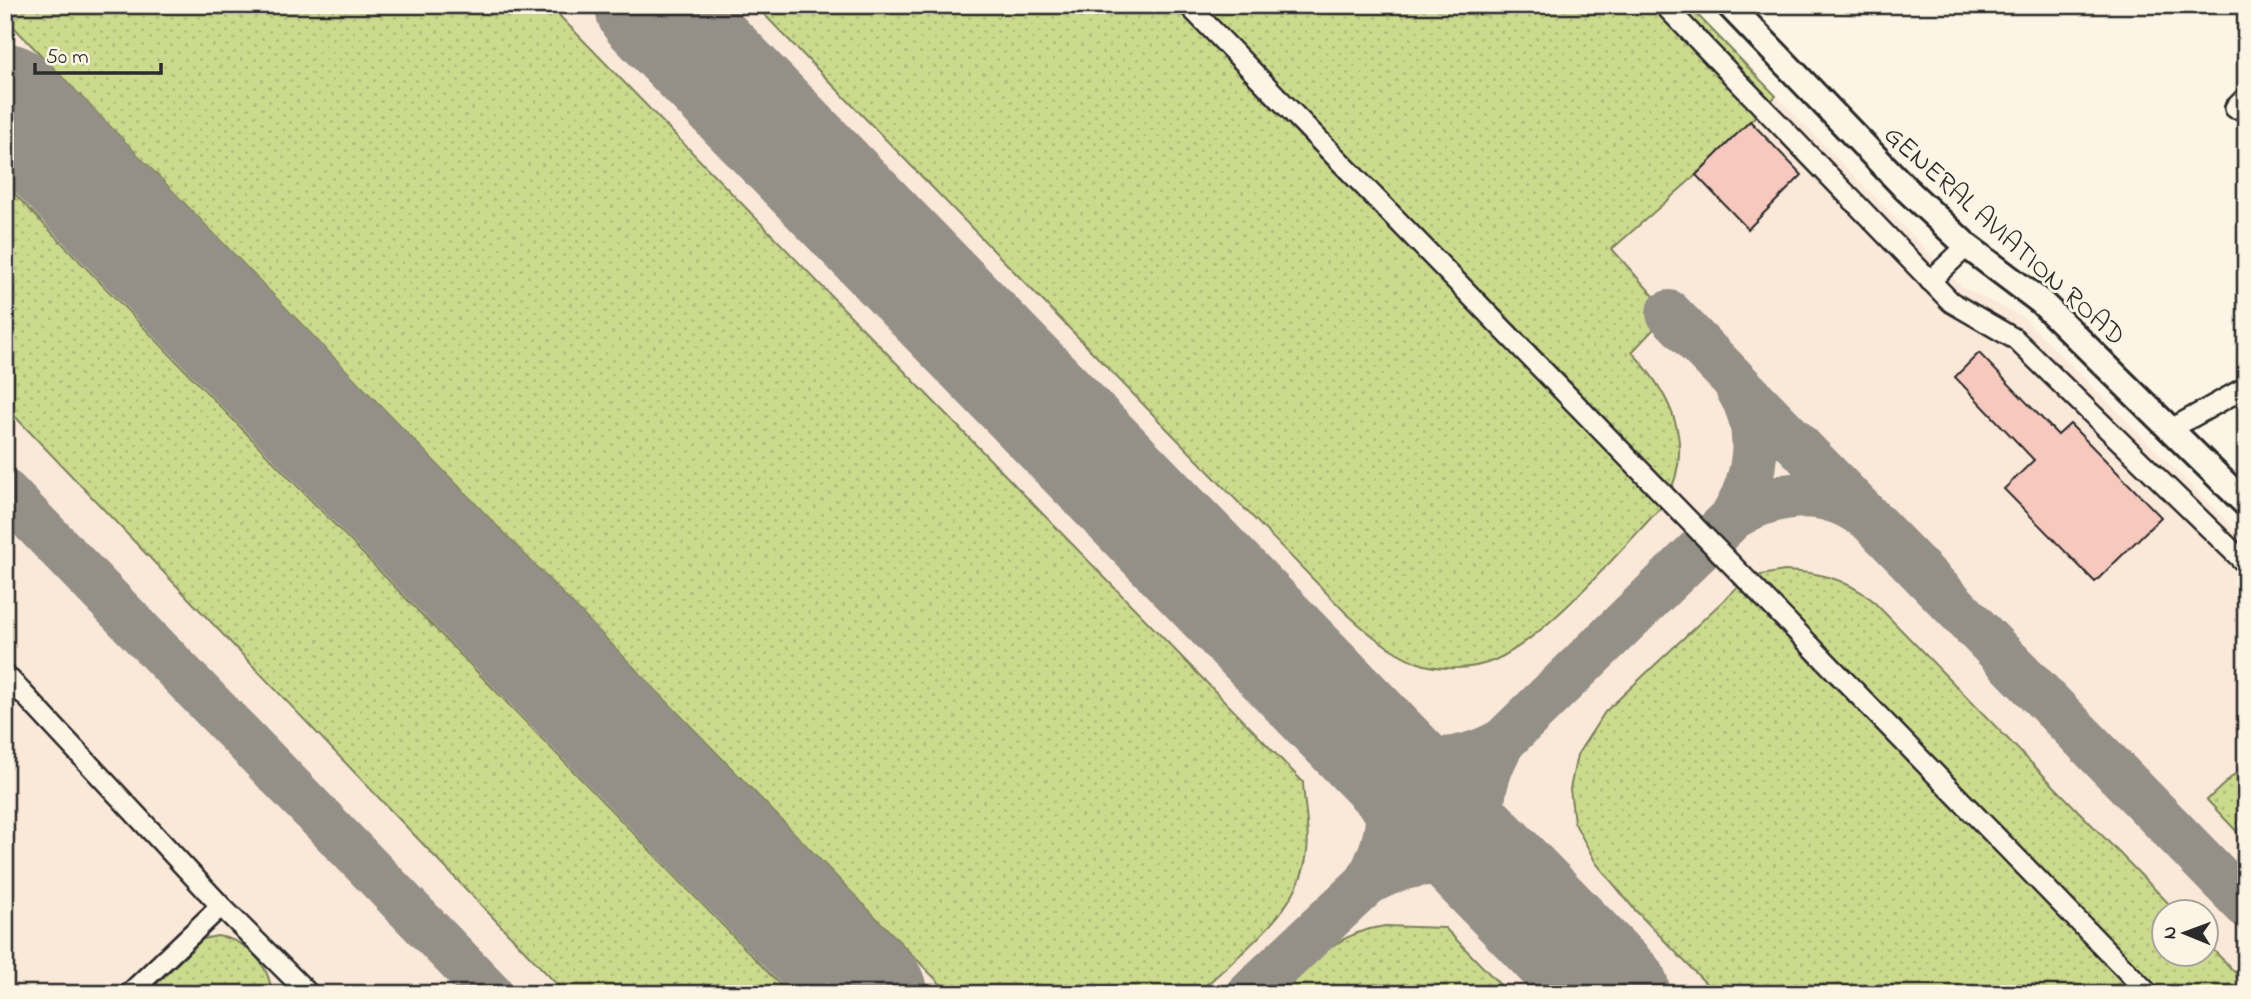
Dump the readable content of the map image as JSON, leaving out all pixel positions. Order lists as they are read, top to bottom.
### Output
{
  "streets": {
    "main road": ["GENERAL AVIATION ROAD"]
  },
  "scale_bar": "50 m",
  "north": "left"
}
